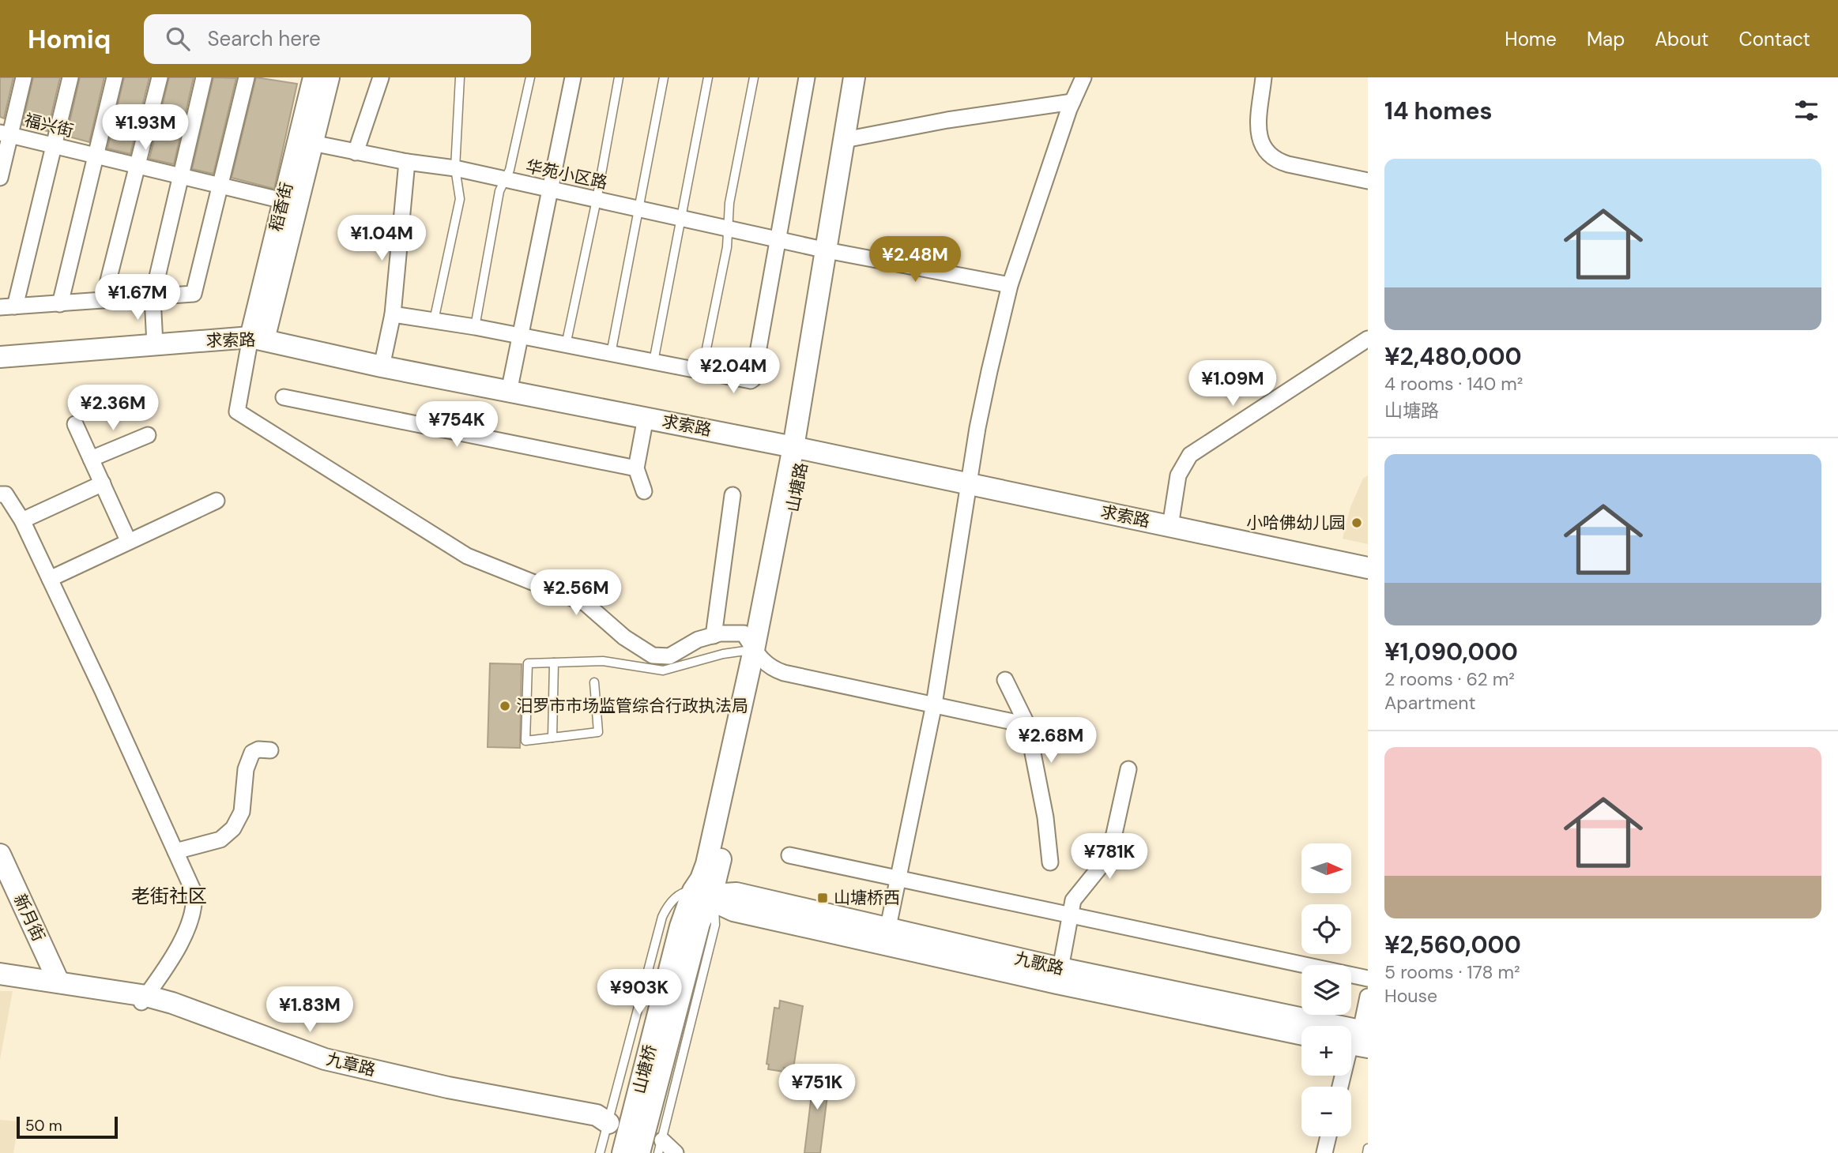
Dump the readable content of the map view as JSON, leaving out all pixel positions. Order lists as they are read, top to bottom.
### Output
{
  "streets": {
    "street": [
      "福兴街",
      "华苑小区路",
      "稻香街",
      "求索路",
      "山塘路",
      "新月街",
      "九歌路",
      "九章路",
      "山塘桥"
    ]
  },
  "crossings": [
    ["福兴街", "稻香街"],
    ["华苑小区路", "稻香街"],
    ["华苑小区路", "山塘路"],
    ["稻香街", "求索路"],
    ["求索路", "山塘路"],
    ["山塘路", "九歌路"],
    ["山塘路", "山塘桥"],
    ["新月街", "九章路"],
    ["九歌路", "山塘桥"]
  ],
  "districts": ["老街社区"],
  "places": {
    "other": ["小哈佛幼儿园", "汨罗市市场监管综合行政执法局"],
    "transit": ["山塘桥西"]
  },
  "scale_bar": "50 m",
  "north": "right",
  "page": {
    "header": "Homiq",
    "search": "Search here",
    "nav": [
      "Home",
      "Map",
      "About",
      "Contact"
    ],
    "heading": "14 homes",
    "price": [
      "¥1.93M",
      "¥1.04M",
      "¥2.48M",
      "¥1.67M",
      "¥2.04M",
      "¥1.09M",
      "¥2.36M",
      "¥754K",
      "¥2.56M",
      "¥2.68M",
      "¥781K",
      "¥903K",
      "¥1.83M",
      "¥751K"
    ],
    "list": [
      {
        "name": "¥2,480,000",
        "note": "4 rooms · 140 m² · 山塘路"
      },
      {
        "name": "¥1,090,000",
        "note": "2 rooms · 62 m² · Apartment"
      },
      {
        "name": "¥2,560,000",
        "note": "5 rooms · 178 m² · House"
      }
    ],
    "map_buttons": ["+", "−"],
    "scale": "50 m"
  }
}
